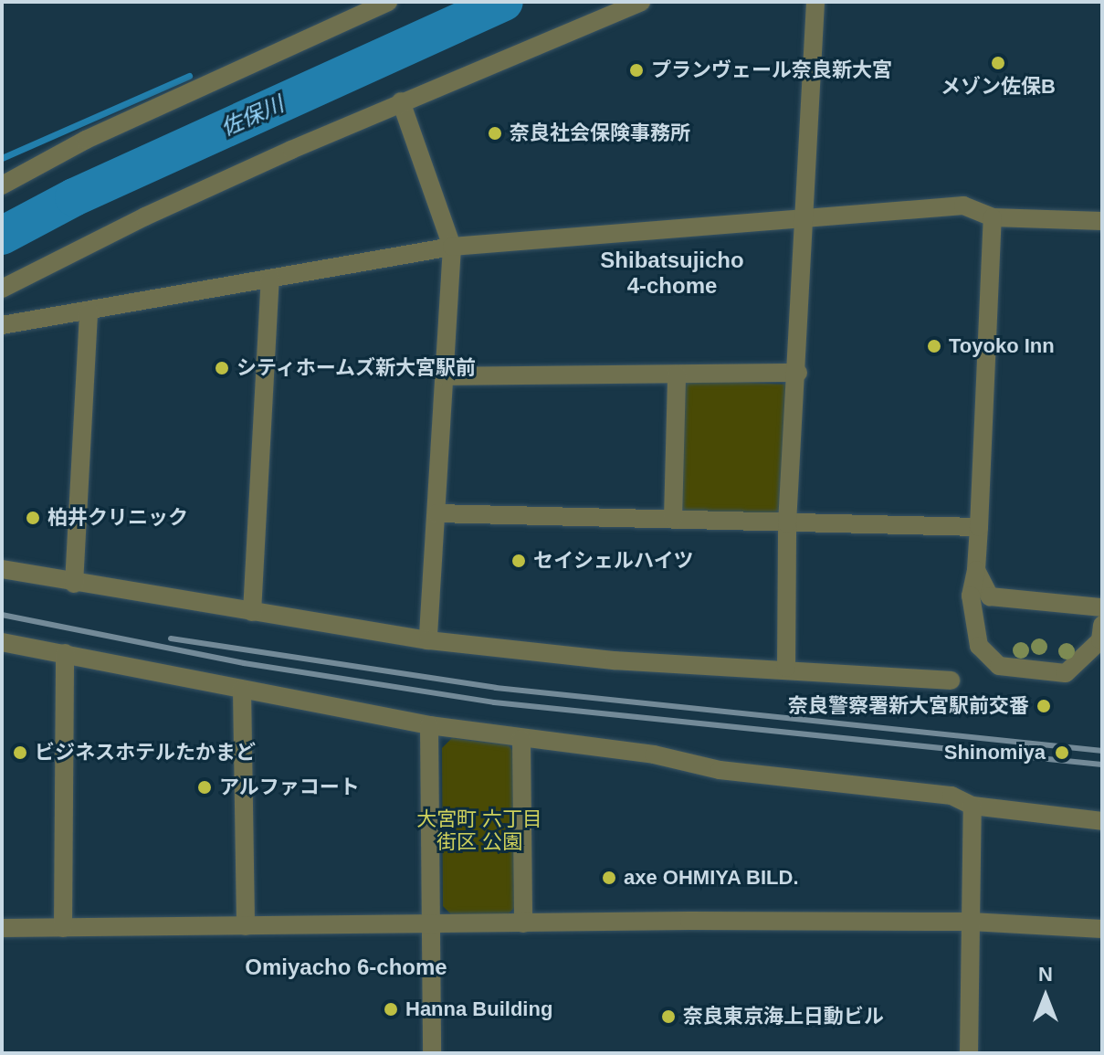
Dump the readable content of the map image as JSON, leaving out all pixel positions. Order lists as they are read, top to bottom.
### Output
{
  "districts": ["Shibatsujicho 4-chome", "Omiyacho 6-chome"],
  "water": ["佐保川"],
  "parks": ["大宮町 六丁目 街区 公園"],
  "places": [
    "メゾン佐保B",
    "プランヴェール奈良新大宮",
    "奈良社会保険事務所",
    "Toyoko Inn",
    "シティホームズ新大宮駅前",
    "柏井クリニック",
    "セイシェルハイツ",
    "奈良警察署新大宮駅前交番",
    "ビジネスホテルたかまど",
    "Shinomiya",
    "アルファコート",
    "axe OHMIYA BILD.",
    "Hanna Building",
    "奈良東京海上日動ビル"
  ],
  "north": "top"
}
